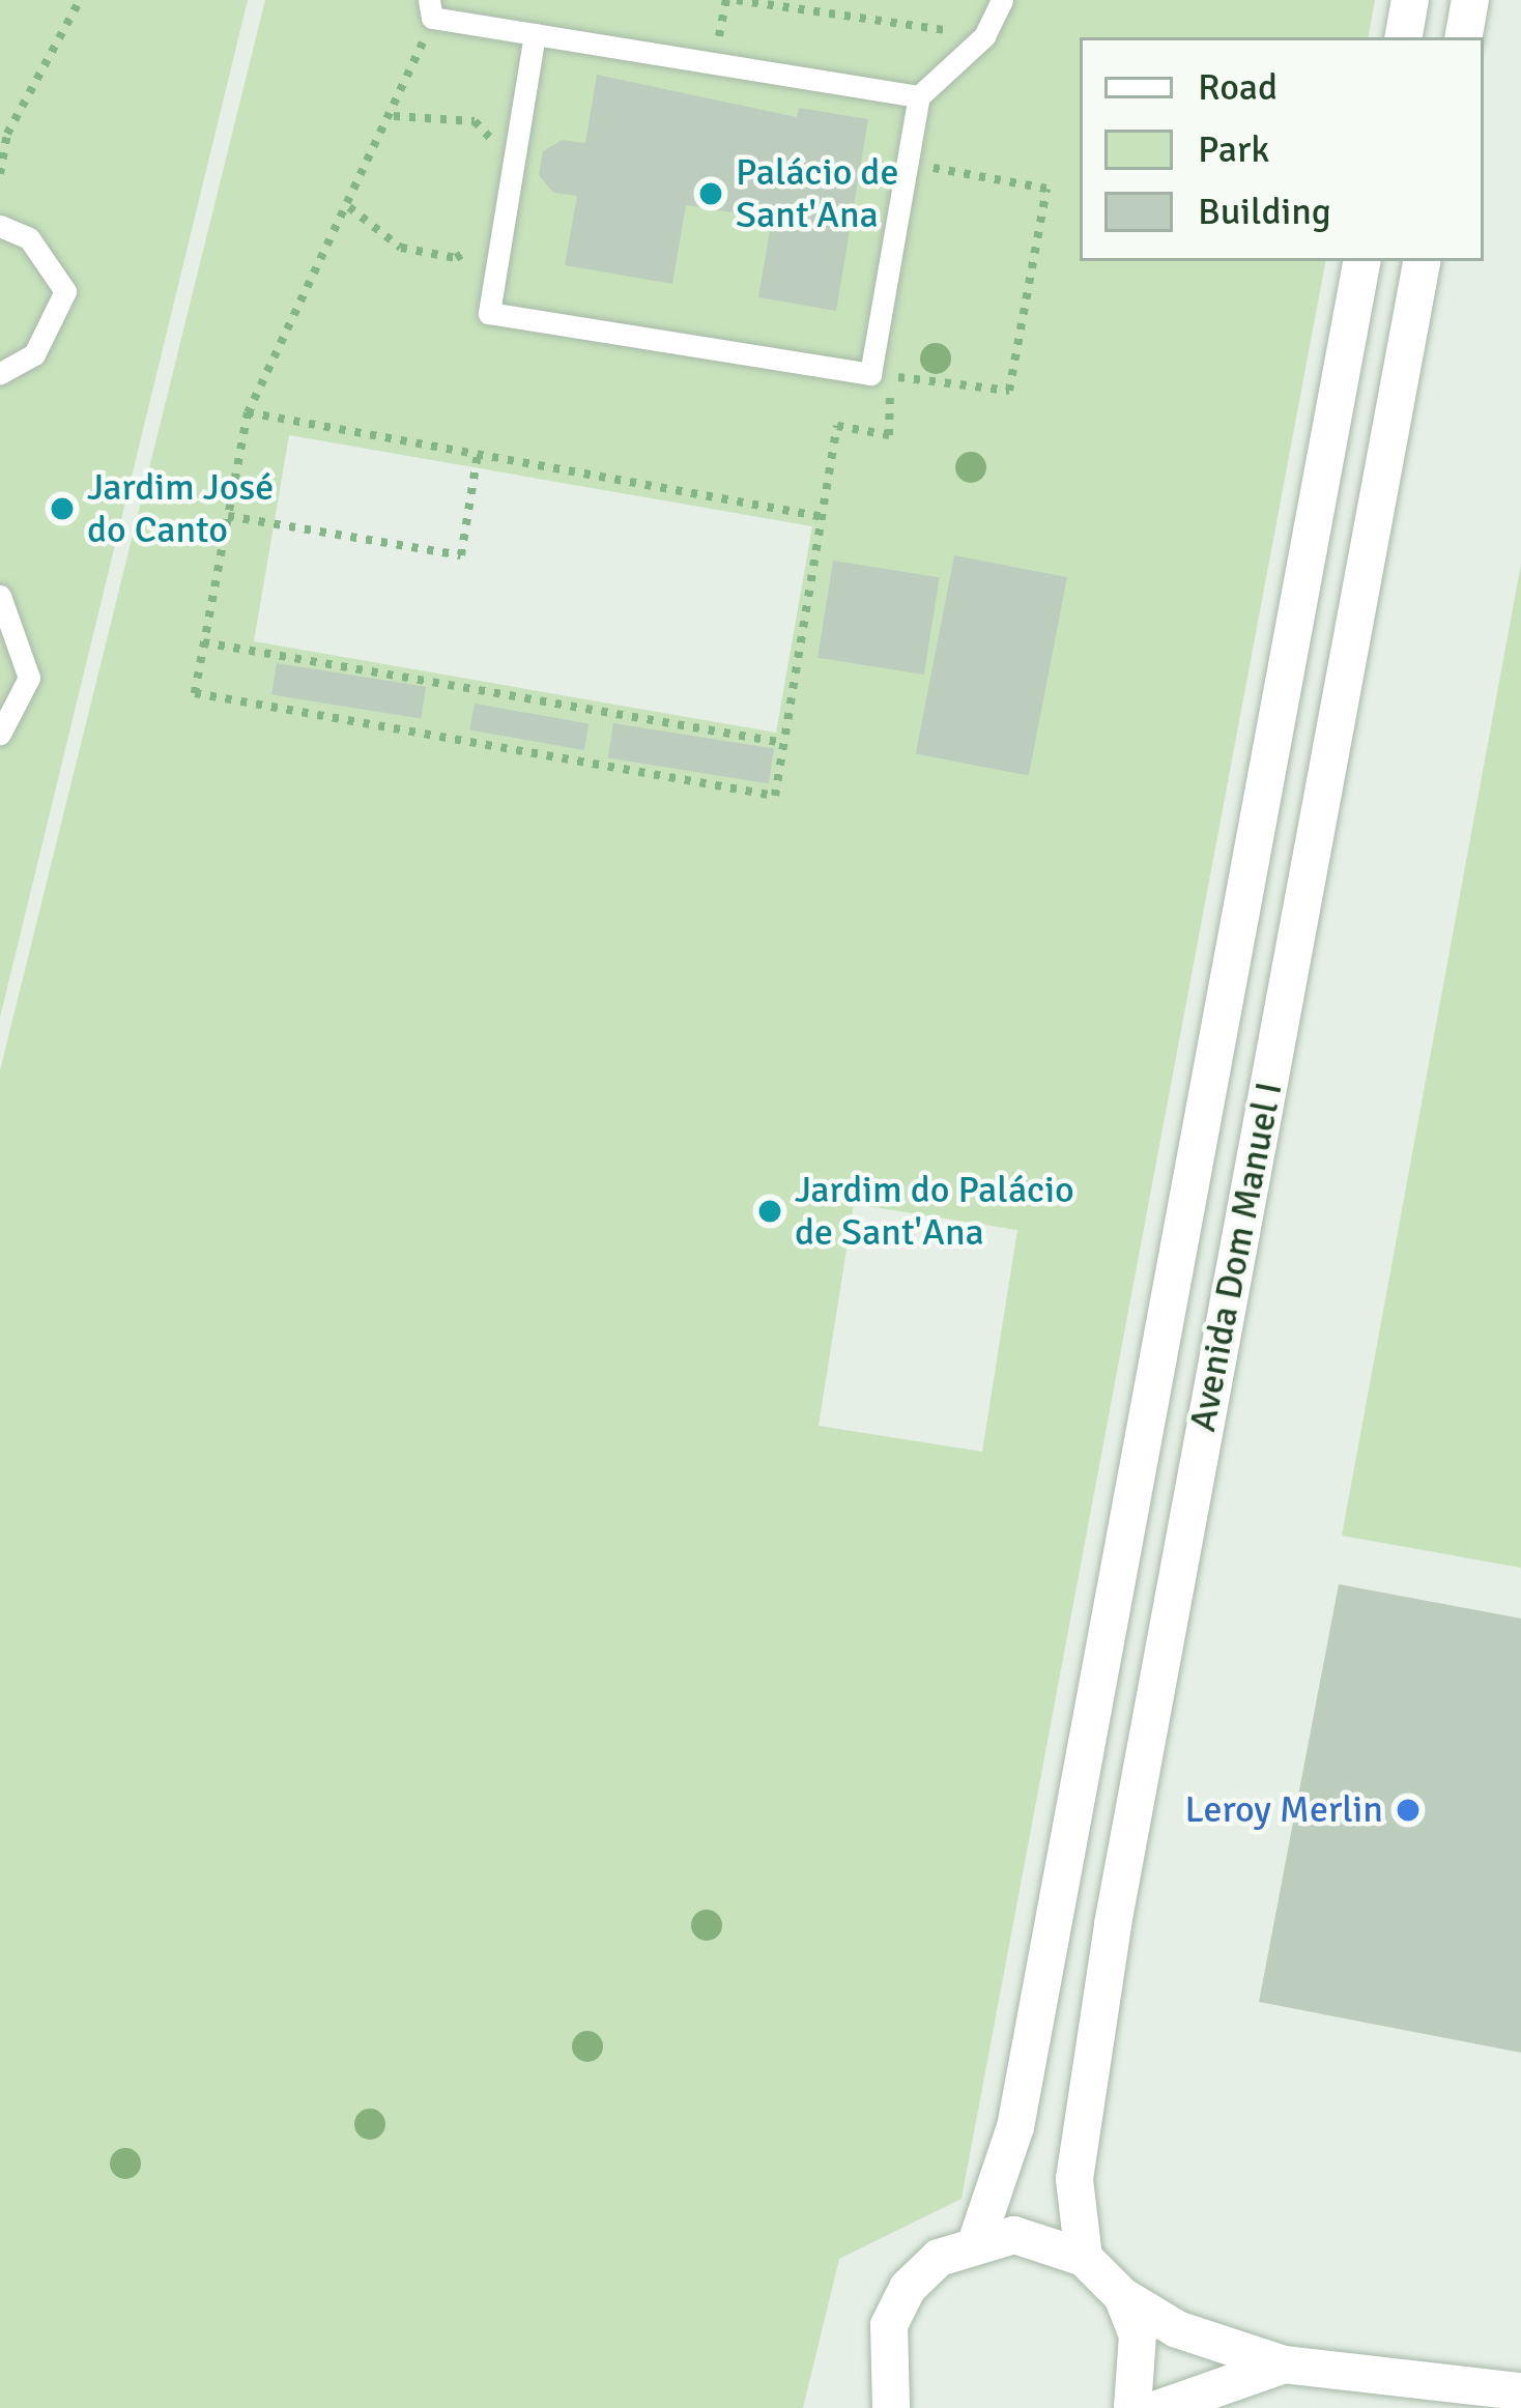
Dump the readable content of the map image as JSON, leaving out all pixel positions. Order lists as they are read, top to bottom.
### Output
{
  "streets": {
    "main road": ["Avenida Dom Manuel I"]
  },
  "places": [
    "Palácio de Sant'Ana",
    "Jardim José do Canto",
    "Jardim do Palácio de Sant'Ana",
    "Leroy Merlin"
  ],
  "legend": ["Road", "Park", "Building"]
}
